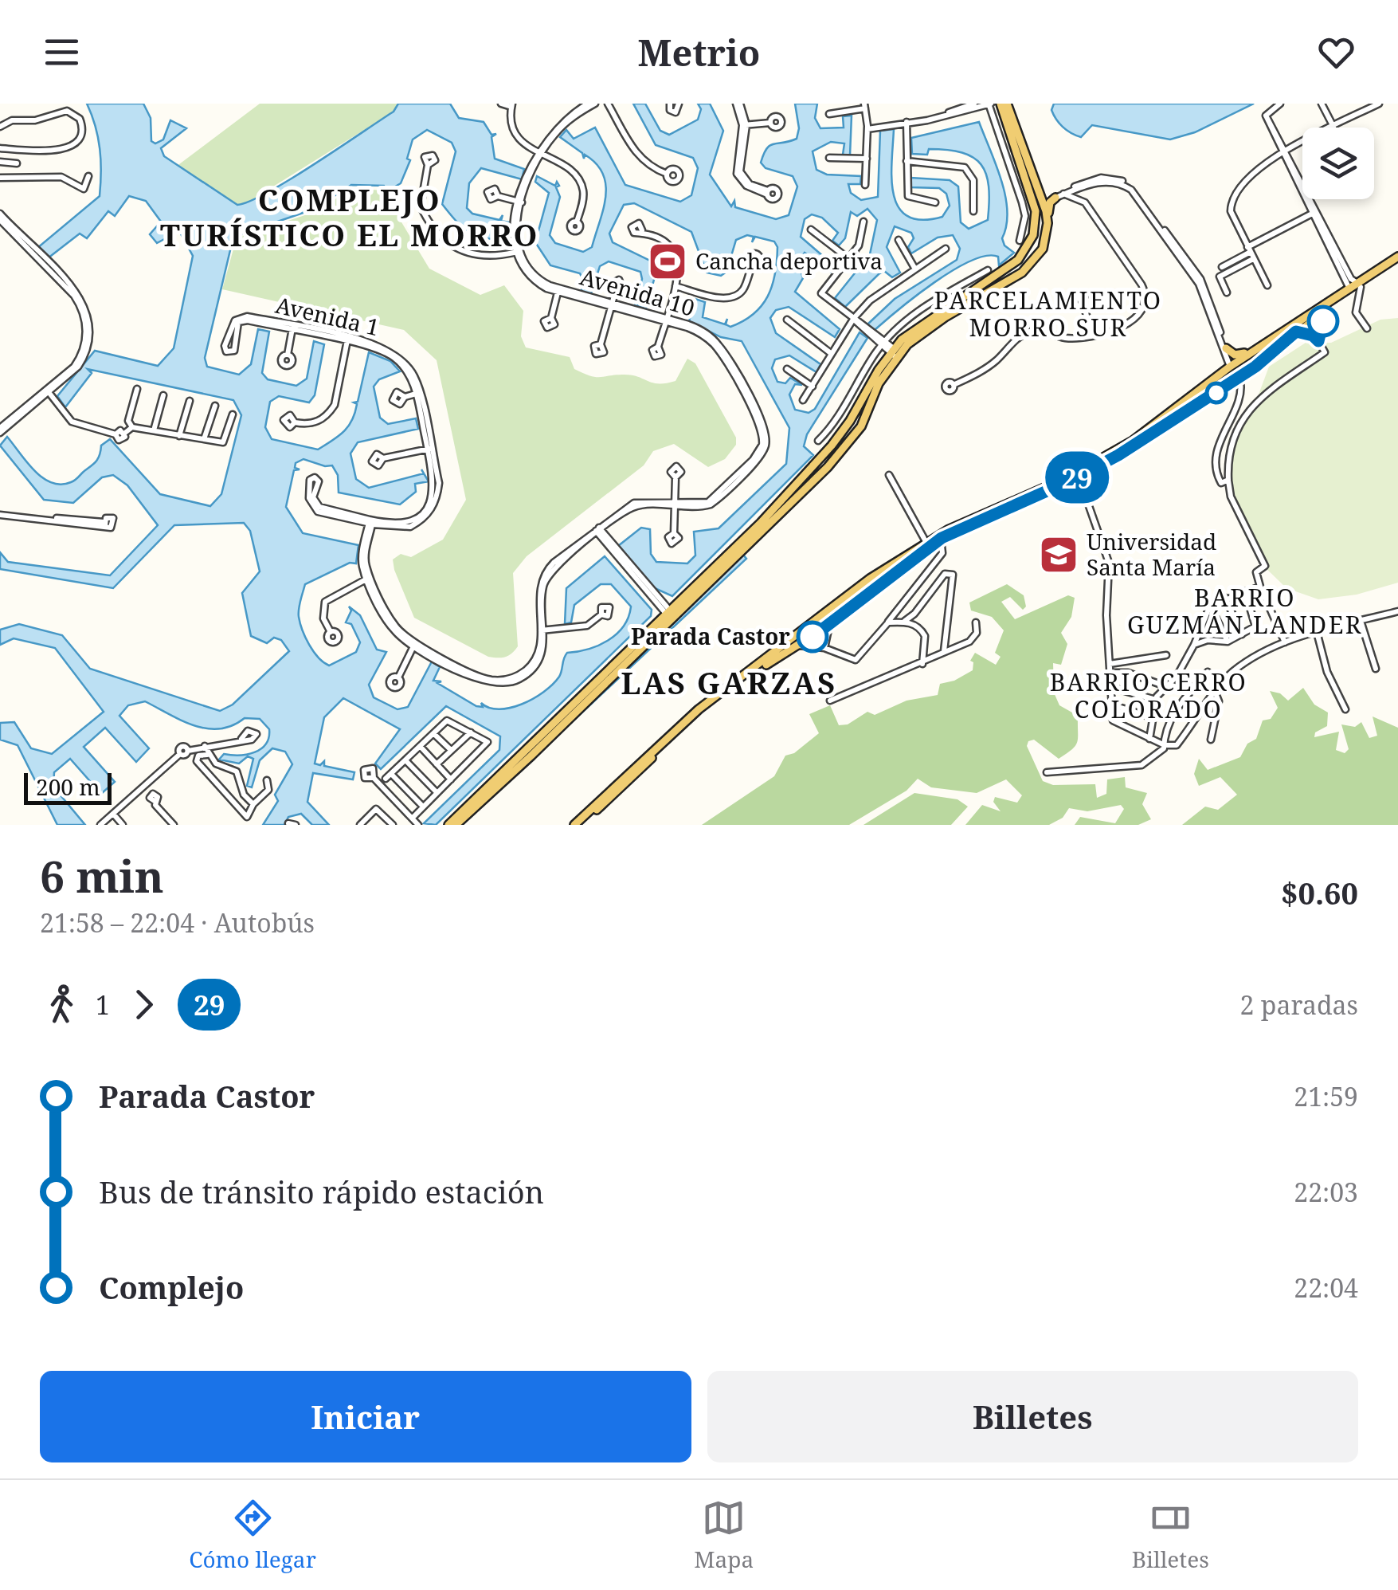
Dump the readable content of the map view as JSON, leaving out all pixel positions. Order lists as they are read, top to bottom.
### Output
{
  "streets": {
    "street": ["Avenida 10", "Avenida 1"]
  },
  "districts": [
    "COMPLEJO TURÍSTICO EL MORRO",
    "PARCELAMIENTO MORRO SUR",
    "BARRIO GUZMÁN LANDER",
    "BARRIO CERRO COLORADO",
    "LAS GARZAS"
  ],
  "places": {
    "sports": ["Cancha deportiva"],
    "school or university": ["Universidad Santa María"],
    "other": ["Parada Castor"]
  },
  "lines": ["bus line 29"],
  "scale_bar": "200 m",
  "page": {
    "header": "Metrio",
    "on_map": "29",
    "scale": "200 m",
    "heading": ["6 min", "21:58 – 22:04 · Autobús", "$0.60"],
    "legs": ["1", "29", "2 paradas"],
    "list": [
      {
        "name": "Parada Castor",
        "value": "21:59"
      },
      {
        "name": "Bus de tránsito rápido estación",
        "value": "22:03"
      },
      {
        "name": "Complejo",
        "value": "22:04"
      }
    ],
    "buttons": ["Iniciar", "Billetes"],
    "tabs": ["Cómo llegar", "Mapa", "Billetes"]
  }
}
